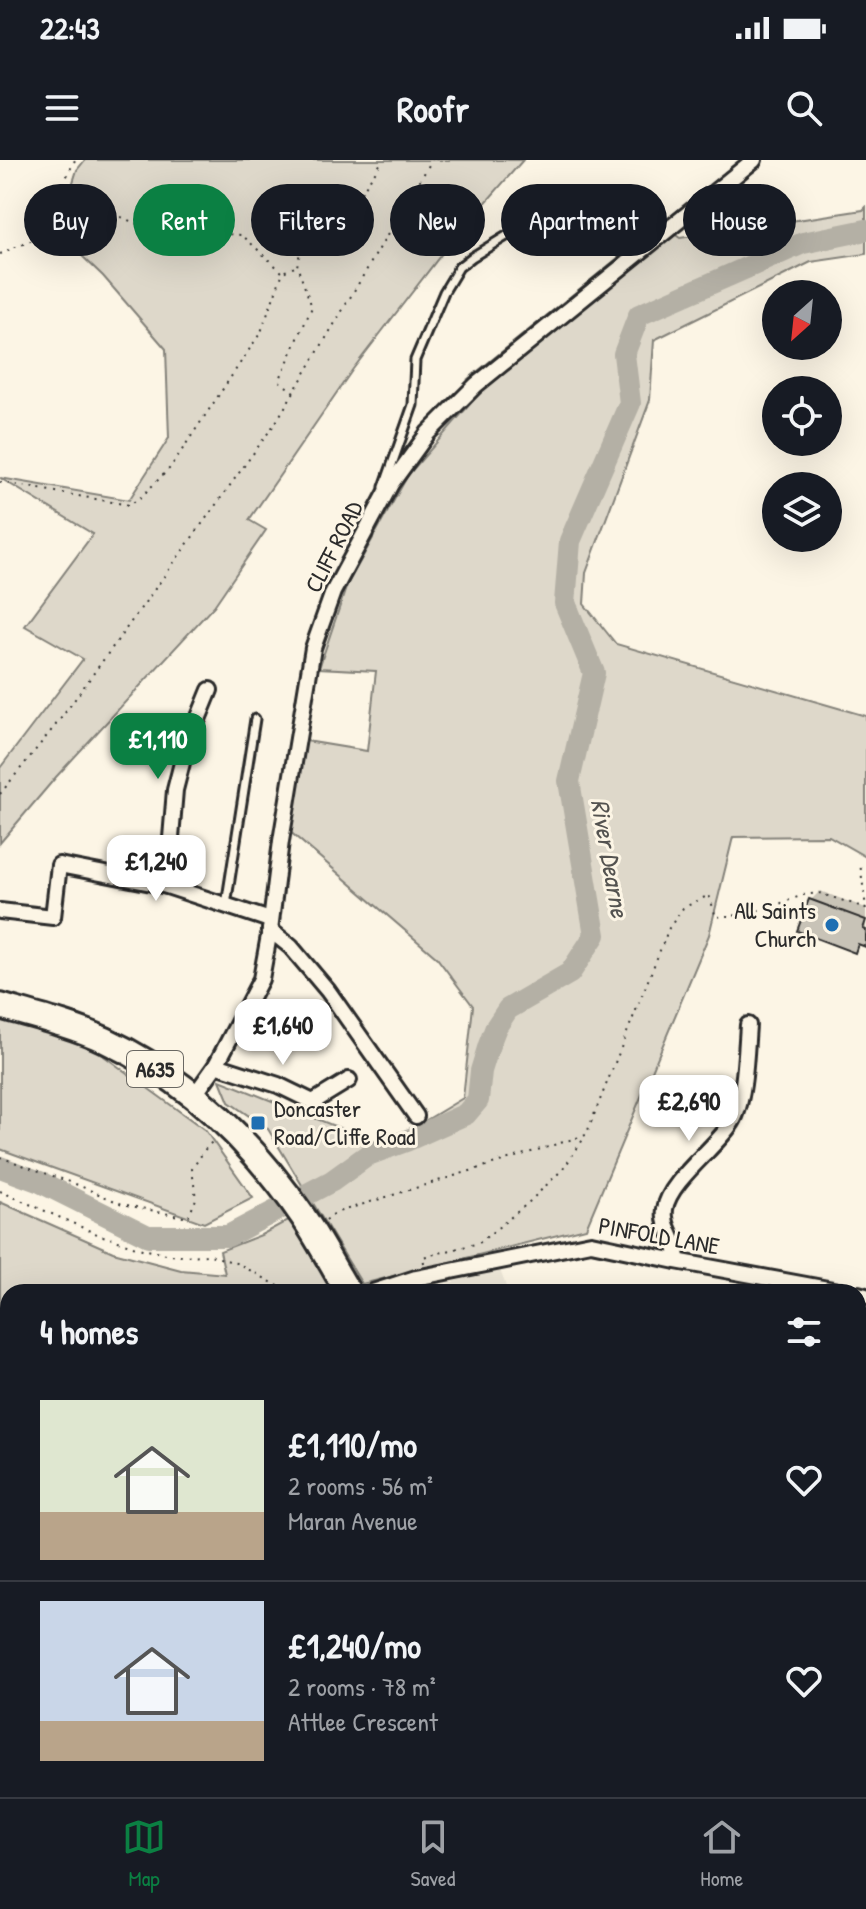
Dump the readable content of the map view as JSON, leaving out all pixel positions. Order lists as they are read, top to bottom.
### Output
{
  "streets": {
    "highway": ["A635"],
    "street": ["CLIFF ROAD", "PINFOLD LANE"]
  },
  "crossings": [
    ["CLIFF ROAD", "A635"]
  ],
  "water": ["River Dearne"],
  "places": {
    "other": ["All Saints Church"],
    "transit": ["Doncaster Road/Cliffe Road"]
  },
  "north": "bottom left",
  "page": {
    "status": "22:43",
    "header": "Roofr",
    "chip": [
      "Buy",
      "Rent",
      "Filters",
      "New",
      "Apartment",
      "House"
    ],
    "price": [
      "£1,110",
      "£1,240",
      "£1,640",
      "£2,690"
    ],
    "heading": "4 homes",
    "list": [
      {
        "name": "£1,110/mo",
        "note": "2 rooms · 56 m² · Maran Avenue"
      },
      {
        "name": "£1,240/mo",
        "note": "2 rooms · 78 m² · Attlee Crescent"
      }
    ],
    "tabs": ["Map", "Saved", "Home"]
  }
}
